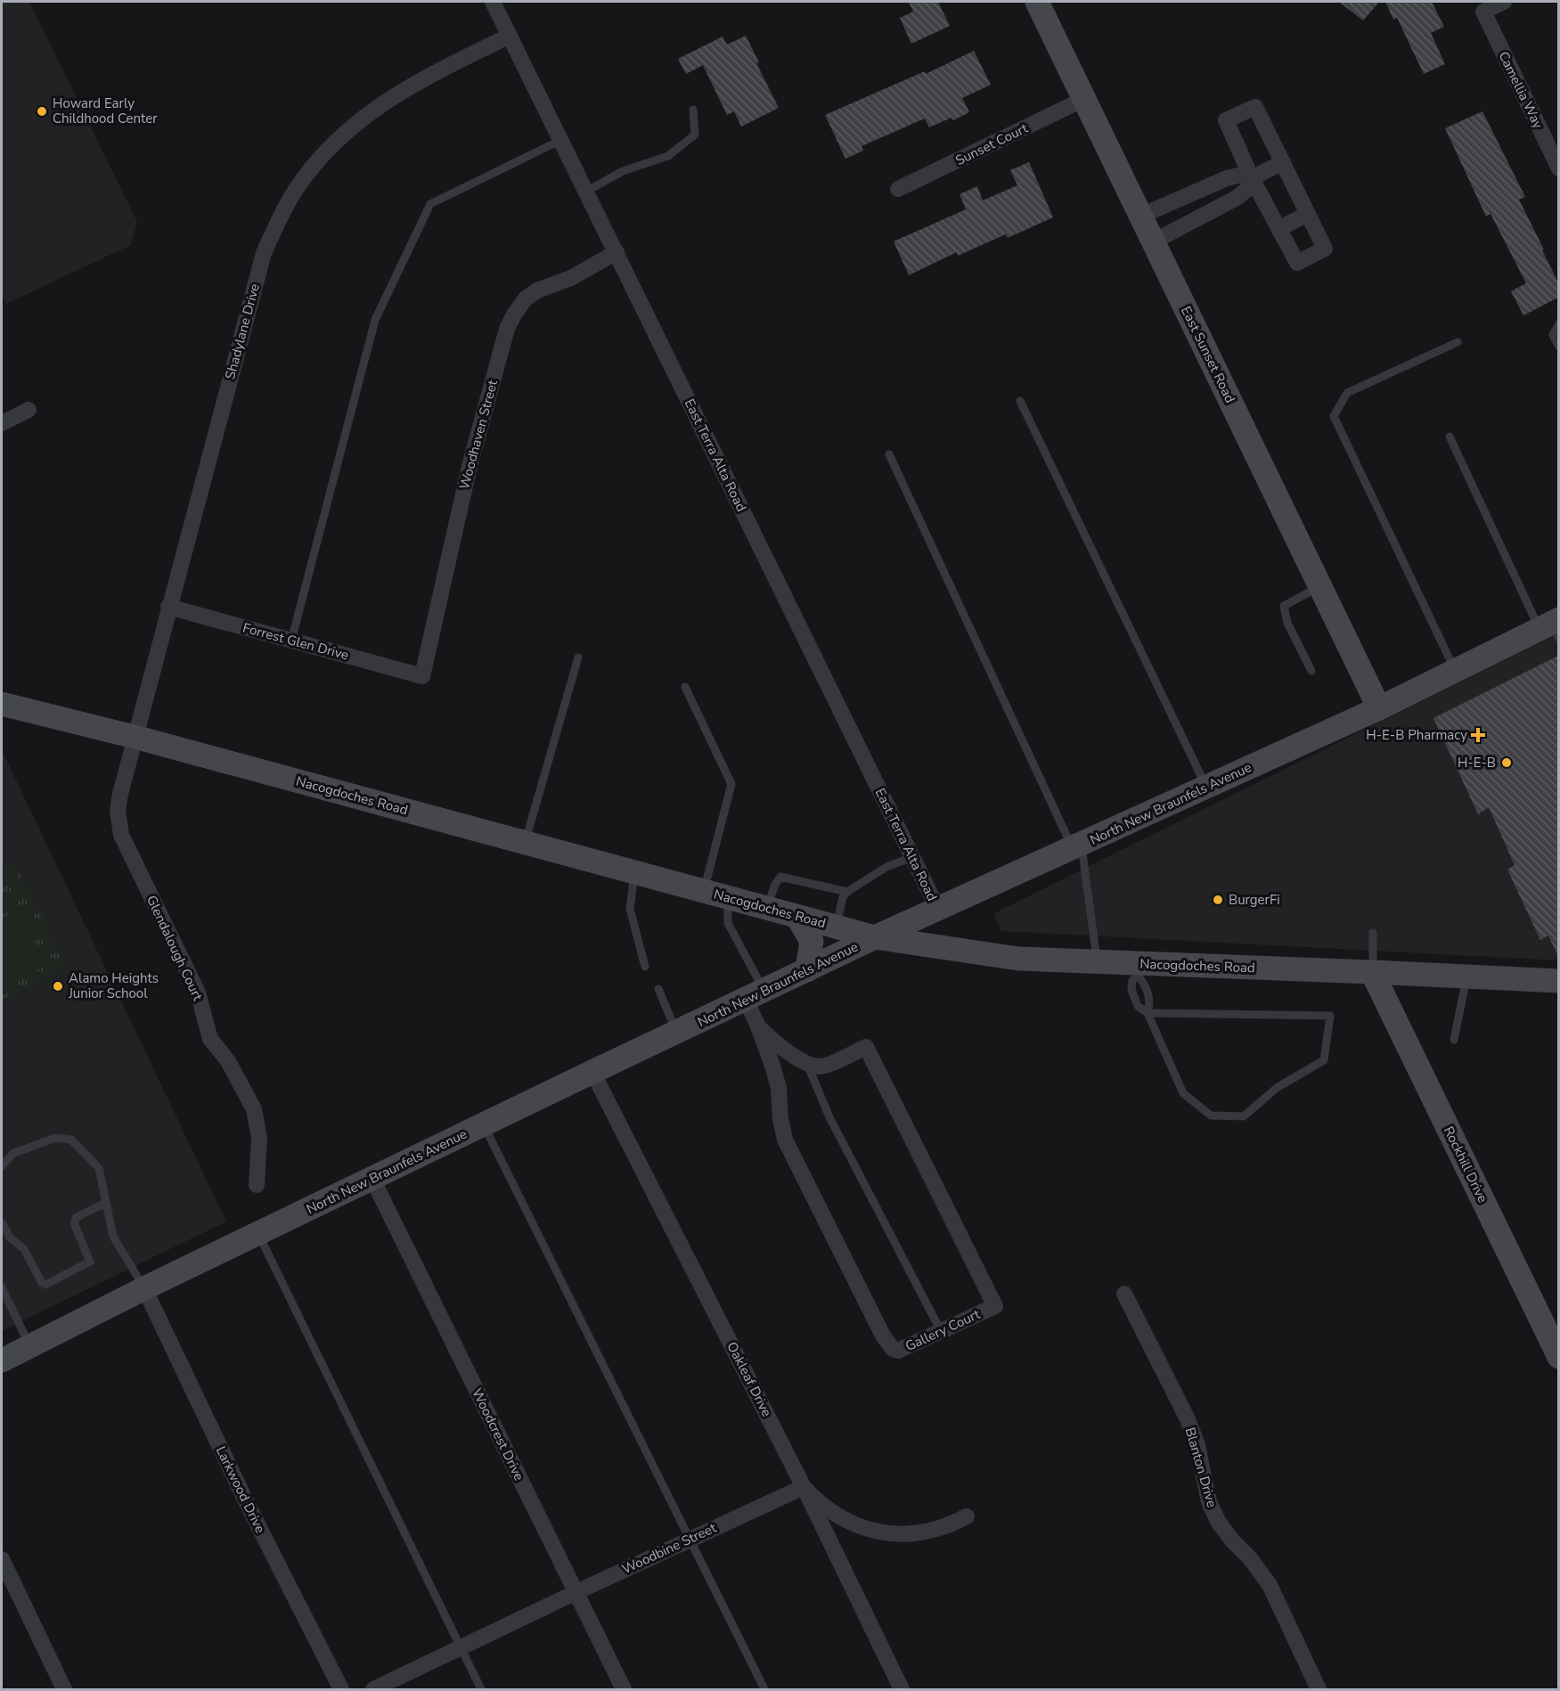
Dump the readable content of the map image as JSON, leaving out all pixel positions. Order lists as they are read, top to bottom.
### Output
{
  "streets": {
    "street": [
      "Camellia Way",
      "Sunset Court",
      "Shadylane Drive",
      "East Sunset Road",
      "Woodhaven Street",
      "East Terra Alta Road",
      "Forrest Glen Drive",
      "Nacogdoches Road",
      "North New Braunfels Avenue",
      "Glendalough Court",
      "Rockhill Drive",
      "Gallery Court",
      "Oakleaf Drive",
      "Woodcrest Drive",
      "Blanton Drive",
      "Larkwood Drive",
      "Woodbine Street"
    ]
  },
  "crossings": [
    ["Sunset Court", "East Sunset Road"],
    ["Shadylane Drive", "East Terra Alta Road"],
    ["Shadylane Drive", "Forrest Glen Drive"],
    ["Shadylane Drive", "Nacogdoches Road"],
    ["Shadylane Drive", "Glendalough Court"],
    ["East Sunset Road", "North New Braunfels Avenue"],
    ["Woodhaven Street", "East Terra Alta Road"],
    ["Woodhaven Street", "Forrest Glen Drive"],
    ["East Terra Alta Road", "North New Braunfels Avenue"],
    ["Nacogdoches Road", "North New Braunfels Avenue"],
    ["Nacogdoches Road", "Glendalough Court"],
    ["Nacogdoches Road", "Rockhill Drive"],
    ["North New Braunfels Avenue", "Gallery Court"],
    ["North New Braunfels Avenue", "Oakleaf Drive"],
    ["North New Braunfels Avenue", "Woodcrest Drive"],
    ["North New Braunfels Avenue", "Larkwood Drive"],
    ["Oakleaf Drive", "Woodbine Street"],
    ["Woodcrest Drive", "Woodbine Street"]
  ],
  "places": {
    "other": [
      "Howard Early Childhood Center",
      "H-E-B",
      "BurgerFi",
      "Alamo Heights Junior School"
    ],
    "health": ["H-E-B Pharmacy"]
  }
}
